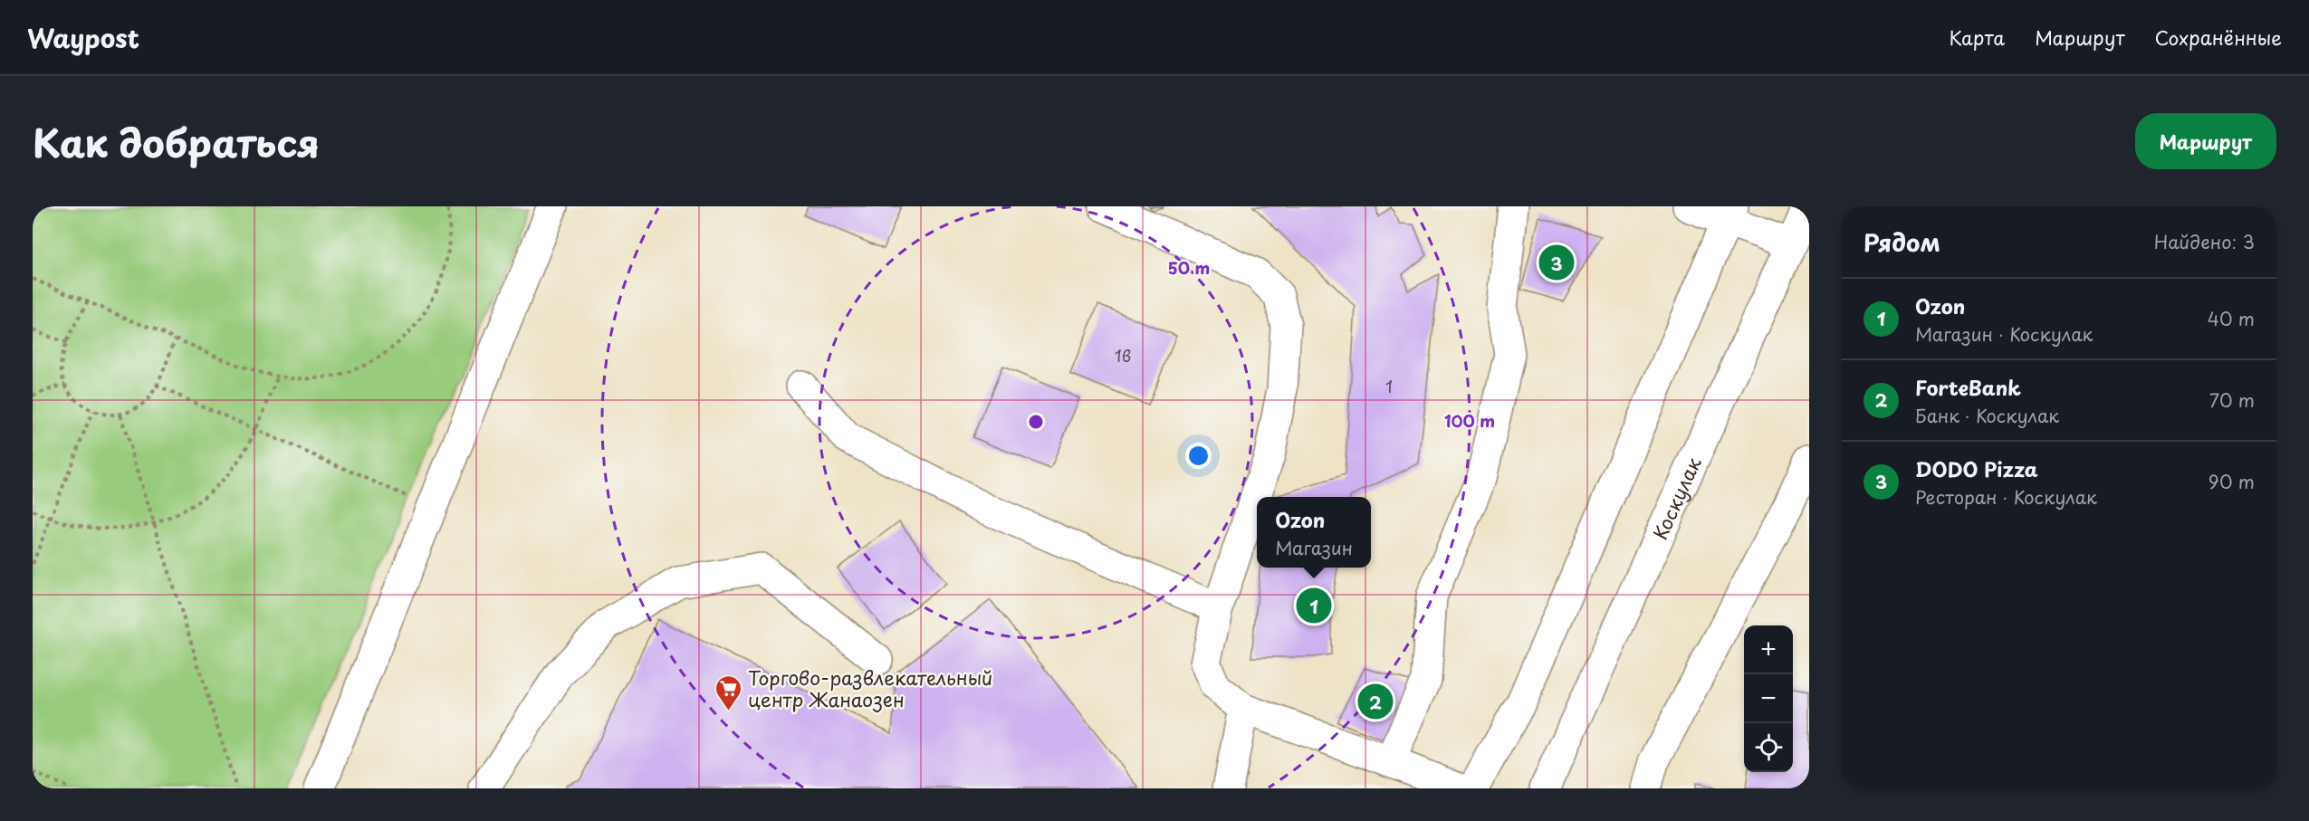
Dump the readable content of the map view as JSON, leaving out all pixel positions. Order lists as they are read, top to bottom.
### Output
{
  "streets": {
    "street": ["Коскулак"]
  },
  "places": {
    "supermarket": ["Торгово-развлекательный центр Жанаозен"]
  },
  "house_numbers": ["1в", "1"],
  "page": {
    "header": "Waypost",
    "nav": ["Карта", "Маршрут", "Сохранённые"],
    "title": "Как добраться",
    "buttons": "Маршрут",
    "heading": ["Рядом", "Найдено: 3"],
    "pins": ["3", "1", "2"],
    "list": [
      {
        "mark": "1",
        "name": "Ozon",
        "note": "Магазин · Коскулак",
        "value": "40 m"
      },
      {
        "mark": "2",
        "name": "ForteBank",
        "note": "Банк · Коскулак",
        "value": "70 m"
      },
      {
        "mark": "3",
        "name": "DODO Pizza",
        "note": "Ресторан · Коскулак",
        "value": "90 m"
      }
    ],
    "popup": ["Ozon", "Магазин"],
    "map_buttons": ["+", "−"]
  },
  "rings": ["50 m", "100 m"]
}
